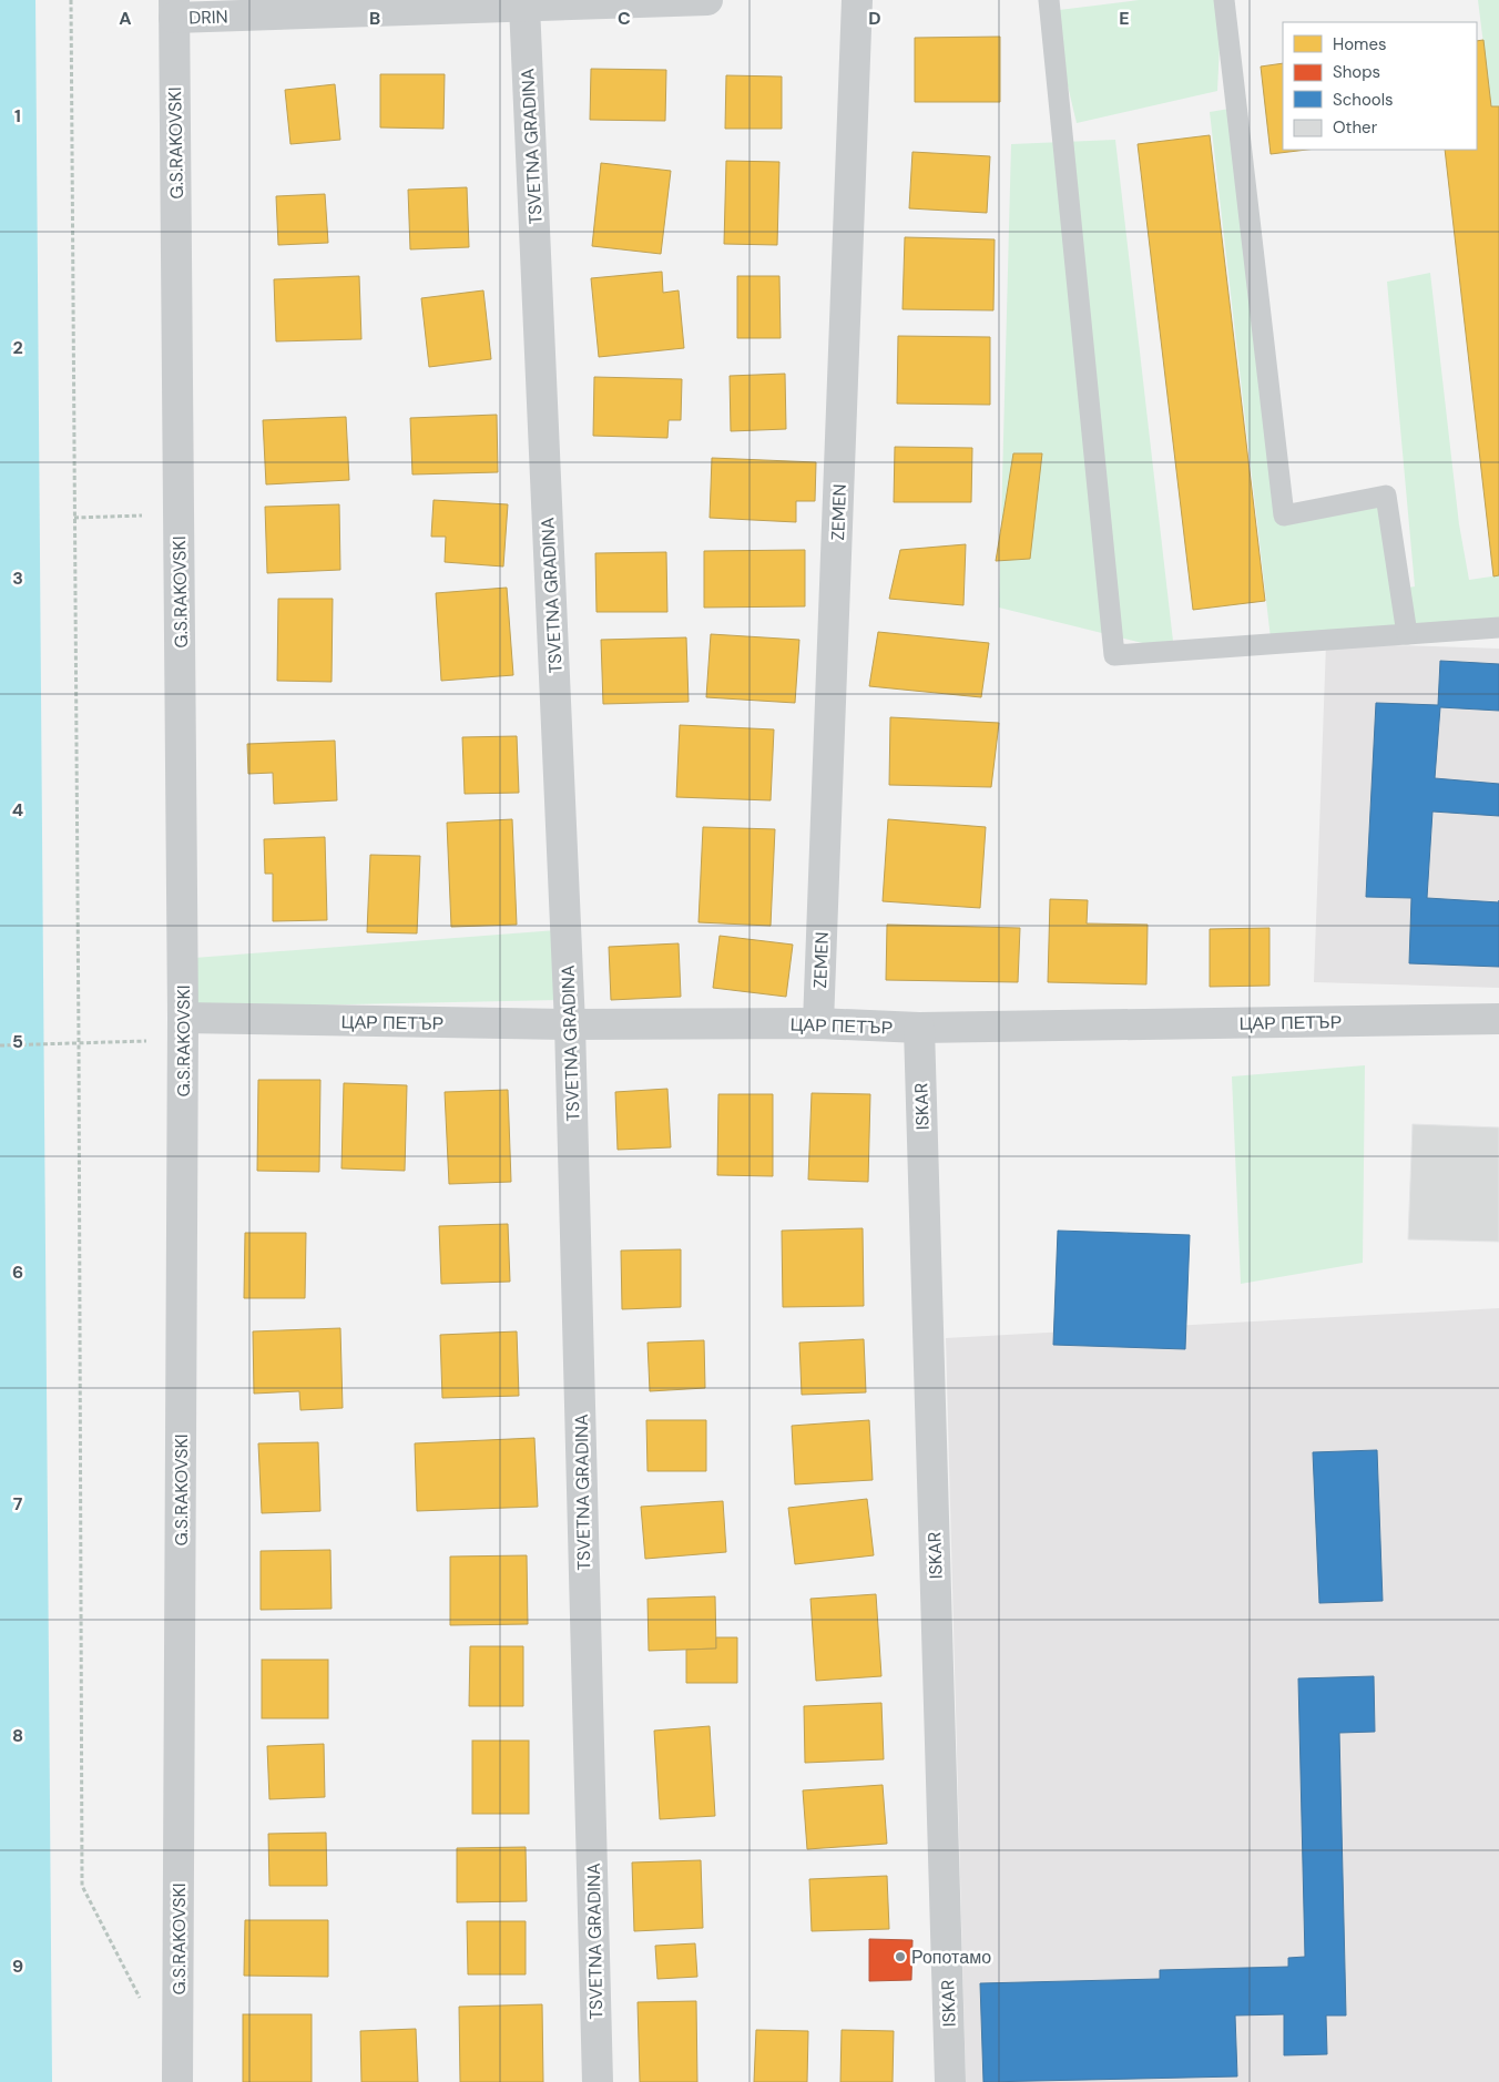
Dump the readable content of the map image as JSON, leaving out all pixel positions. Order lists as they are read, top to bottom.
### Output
{
  "streets": {
    "street": [
      "DRIN",
      "G.S.RAKOVSKI",
      "TSVETNA GRADINA",
      "ZEMEN",
      "ЦАР ПЕТЪР",
      "ISKAR"
    ]
  },
  "crossings": [
    ["DRIN", "G.S.RAKOVSKI"],
    ["DRIN", "TSVETNA GRADINA"],
    ["G.S.RAKOVSKI", "ЦАР ПЕТЪР"],
    ["TSVETNA GRADINA", "ЦАР ПЕТЪР"],
    ["ZEMEN", "ЦАР ПЕТЪР"],
    ["ЦАР ПЕТЪР", "ISKAR"]
  ],
  "places": ["Ропотамо"],
  "legend": [
    "Homes",
    "Shops",
    "Schools",
    "Other"
  ],
  "grid": {
    "columns": [
      "A",
      "B",
      "C",
      "D",
      "E"
    ],
    "rows": [
      "1",
      "2",
      "3",
      "4",
      "5",
      "6",
      "7",
      "8",
      "9"
    ]
  }
}
